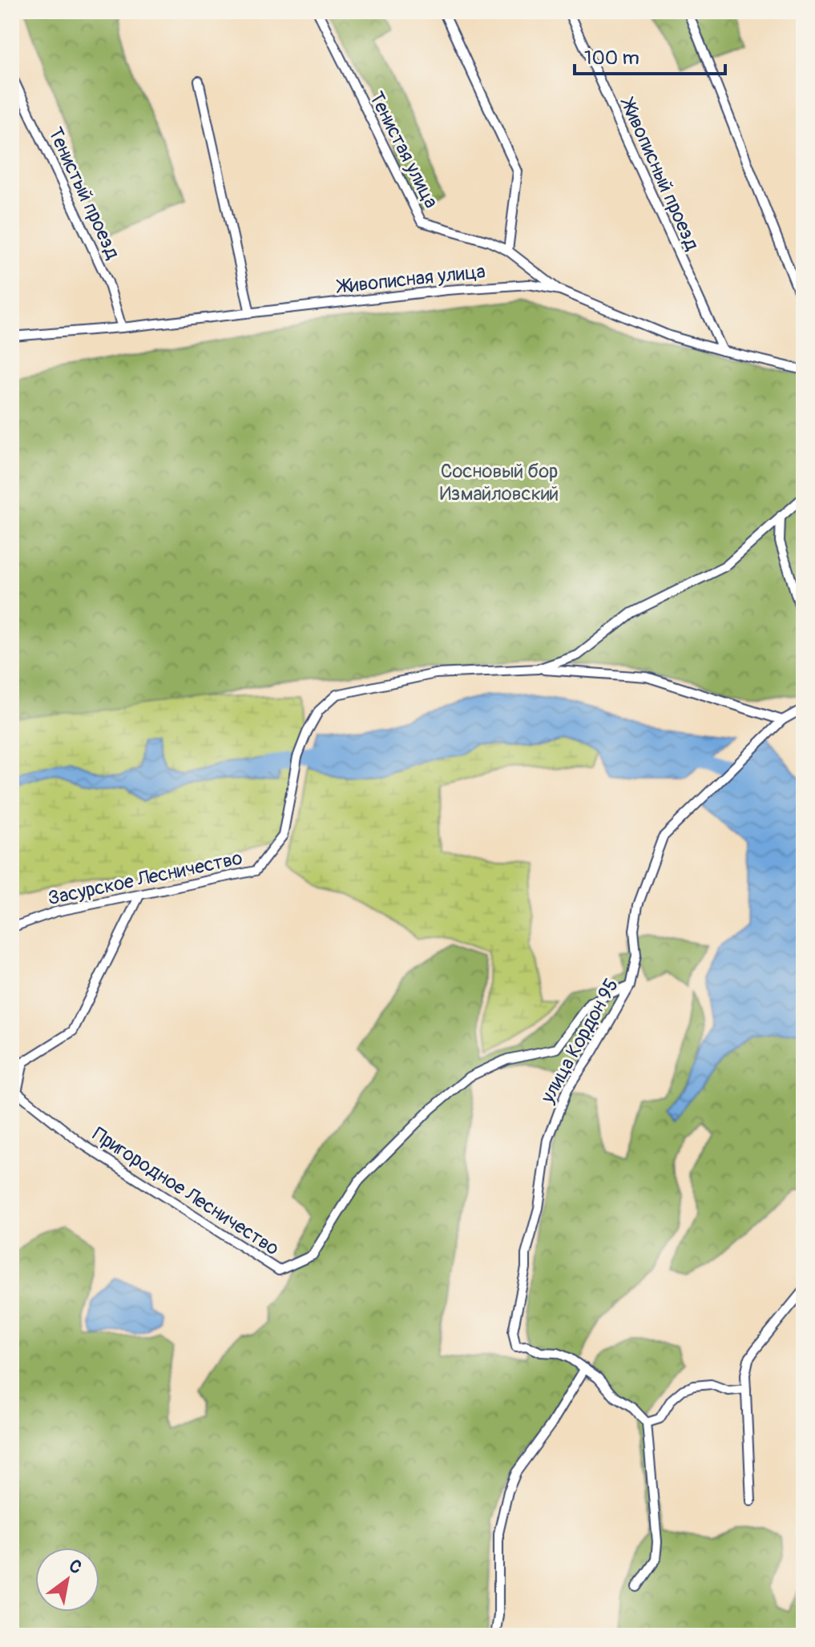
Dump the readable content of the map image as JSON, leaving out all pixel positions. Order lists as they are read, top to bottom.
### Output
{
  "streets": {
    "street": [
      "Тенистая улица",
      "Живописный проезд",
      "Тенистый проезд",
      "Живописная улица",
      "Засурское Лесничество",
      "улица Кордон 95",
      "Пригородное Лесничество"
    ]
  },
  "crossings": [
    ["Тенистая улица", "Живописная улица"],
    ["Живописный проезд", "Живописная улица"],
    ["Тенистый проезд", "Живописная улица"],
    ["Засурское Лесничество", "Пригородное Лесничество"],
    ["улица Кордон 95", "Пригородное Лесничество"]
  ],
  "parks": ["Сосновый бор Измайловский"],
  "scale_bar": "100 m",
  "north": "top right"
}
